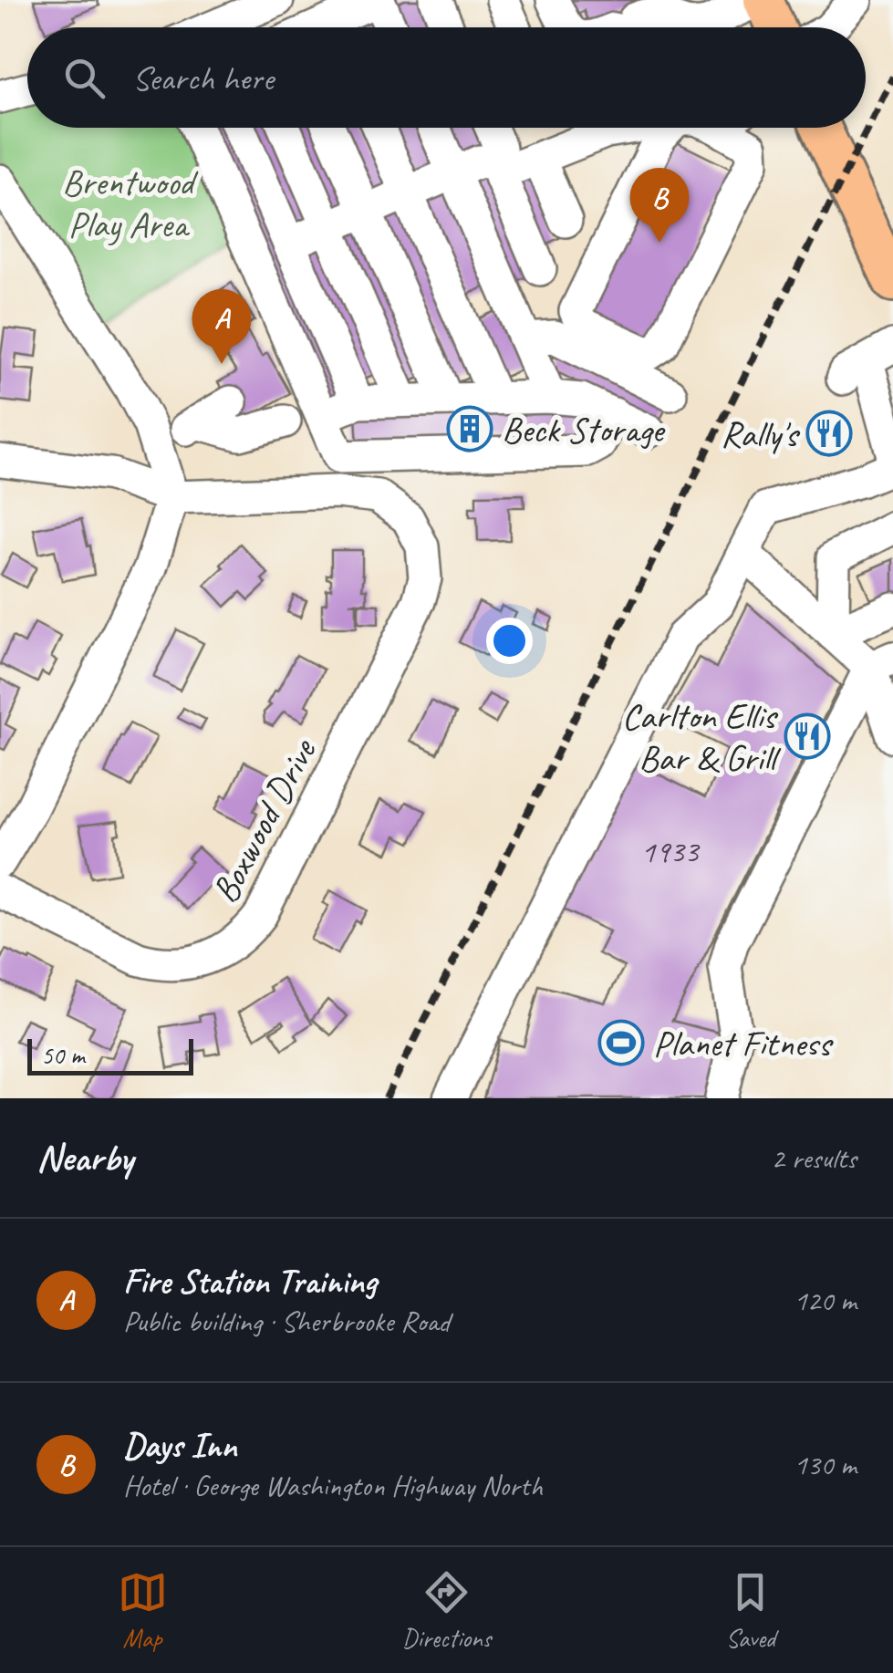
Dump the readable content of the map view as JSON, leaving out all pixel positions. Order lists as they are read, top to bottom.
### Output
{
  "streets": {
    "street": ["Boxwood Drive"]
  },
  "parks": ["Brentwood Play Area"],
  "places": {
    "building": ["Beck Storage"],
    "restaurant": ["Rally's", "Carlton Ellis Bar & Grill"],
    "sports": ["Planet Fitness"]
  },
  "house_numbers": ["1933"],
  "scale_bar": "50 m",
  "page": {
    "search": "Search here",
    "pins": ["B", "A"],
    "scale": "50 m",
    "heading": ["Nearby", "2 results"],
    "list": [
      {
        "mark": "A",
        "name": "Fire Station Training",
        "note": "Public building · Sherbrooke Road",
        "value": "120 m"
      },
      {
        "mark": "B",
        "name": "Days Inn",
        "note": "Hotel · George Washington Highway North",
        "value": "130 m"
      }
    ],
    "nav": ["Map", "Directions", "Saved"]
  }
}
